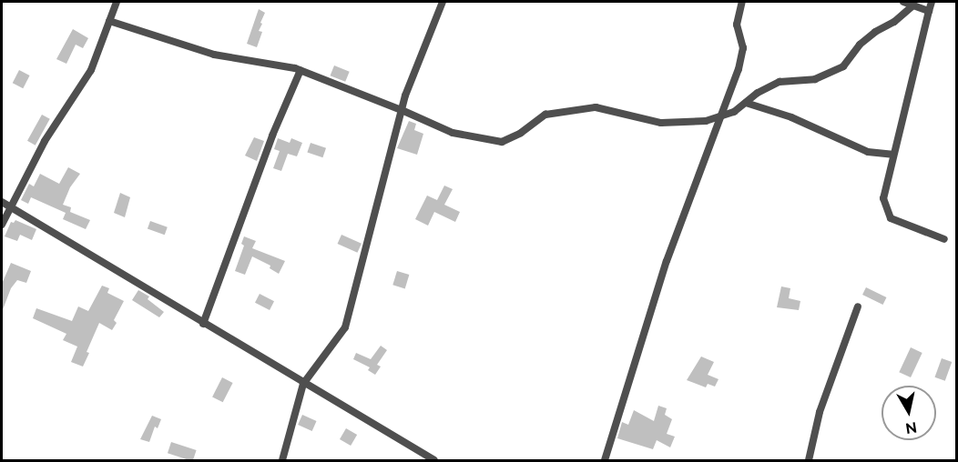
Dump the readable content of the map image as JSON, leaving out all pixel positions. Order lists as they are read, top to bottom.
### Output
{
  "north": "bottom"
}
